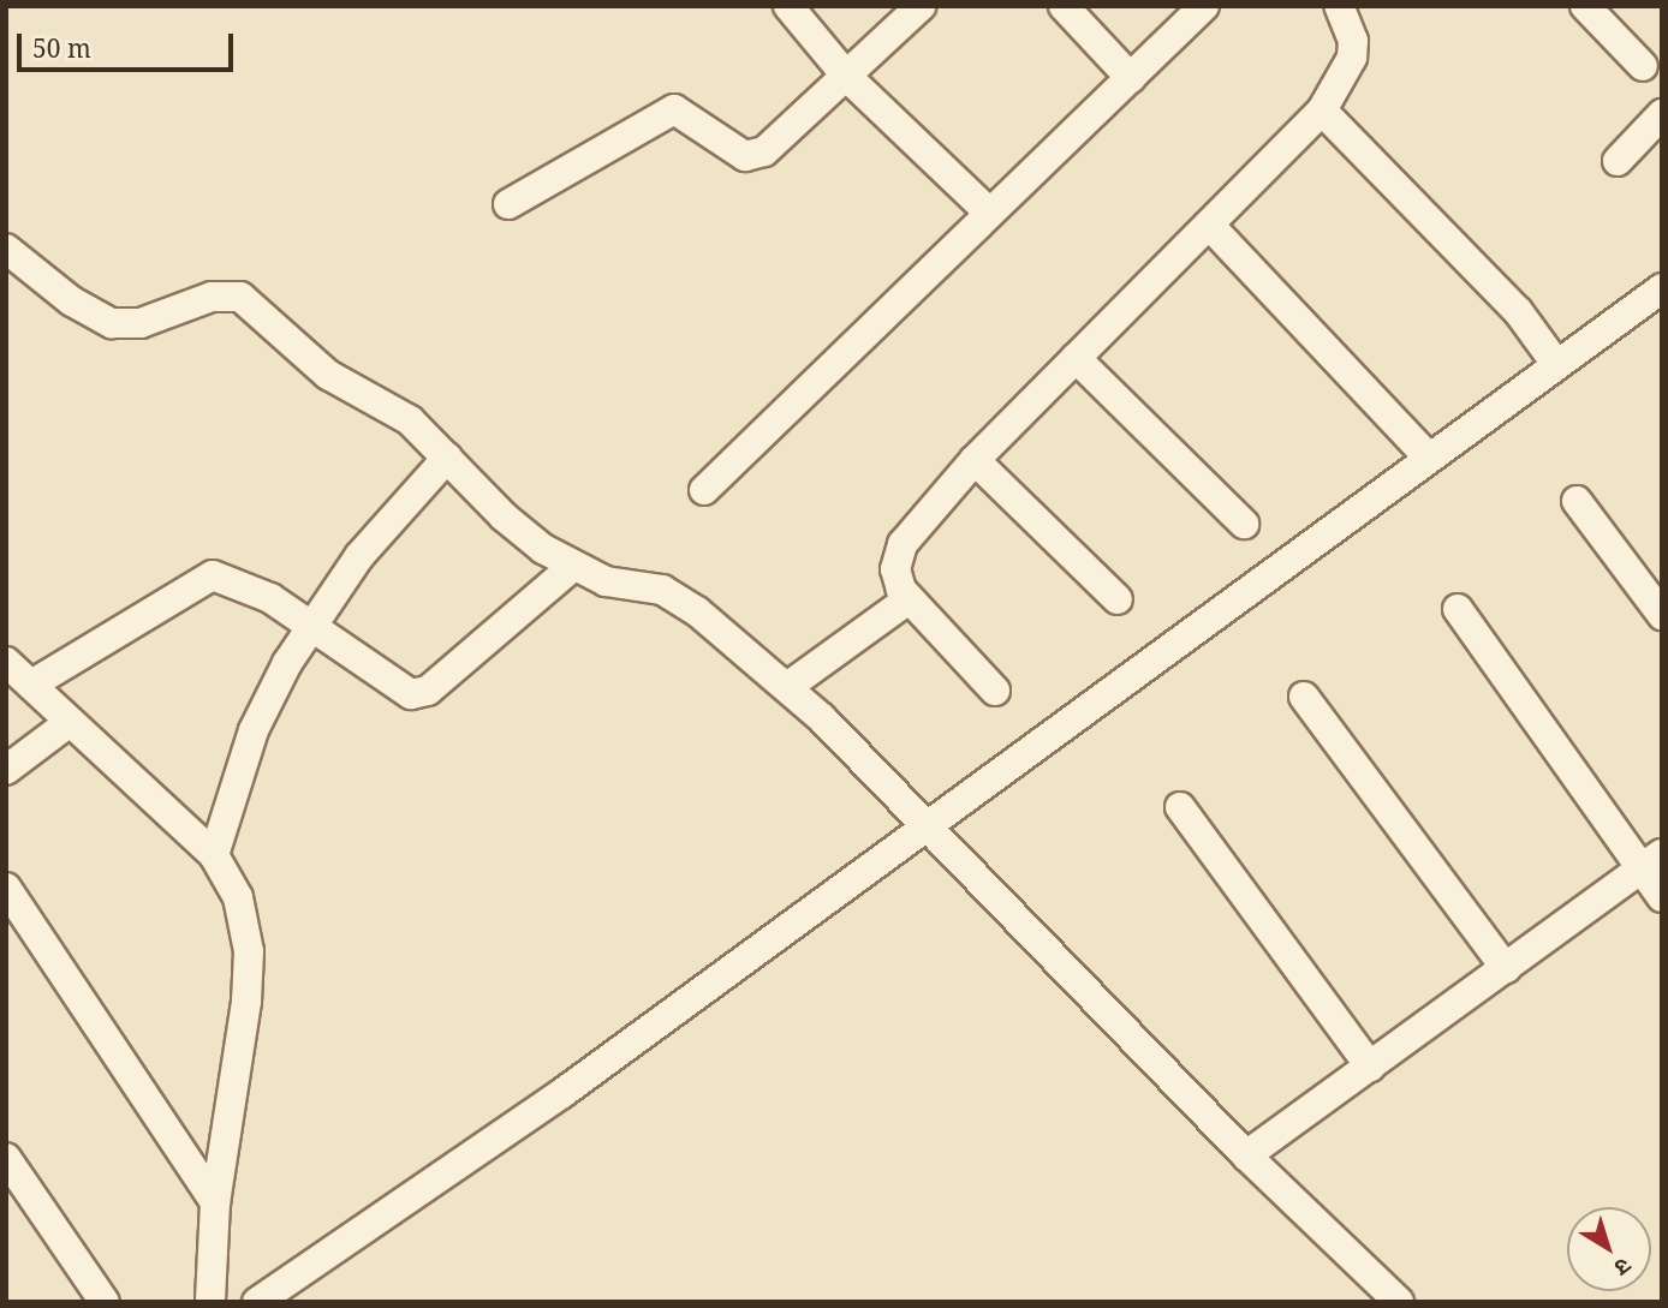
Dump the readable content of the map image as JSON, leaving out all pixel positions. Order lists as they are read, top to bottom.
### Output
{
  "scale_bar": "50 m",
  "north": "bottom right"
}
